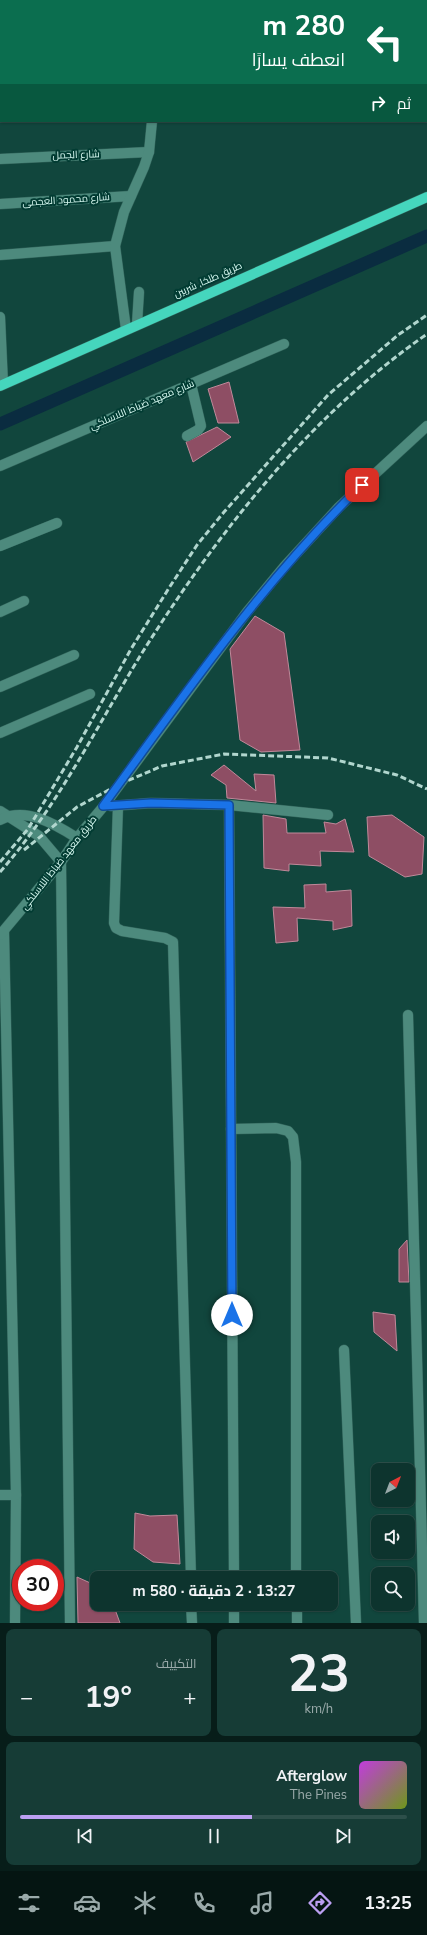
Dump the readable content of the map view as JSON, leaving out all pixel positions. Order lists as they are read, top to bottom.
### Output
{
  "streets": {
    "main road": ["طريق طلخا, شربين"],
    "street": [
      "شارع الجمل",
      "شارع محمود العجمى",
      "شارع معهد ضباط اللاسلكي",
      "طريق معهد ضباط اللاسلكي"
    ]
  },
  "north": "top right",
  "page": {
    "turn": ["280 m", "انعطف يسارًا"],
    "then": "ثم",
    "limit": "30",
    "trip": "13:27 · 2 دقيقة · 580 m",
    "tile": [
      ["23", "km/h"],
      "التكييف"
    ],
    "heat": ["−", "19°", "+"],
    "song": ["Afterglow", "The Pines"],
    "tabs": "13:25"
  }
}
